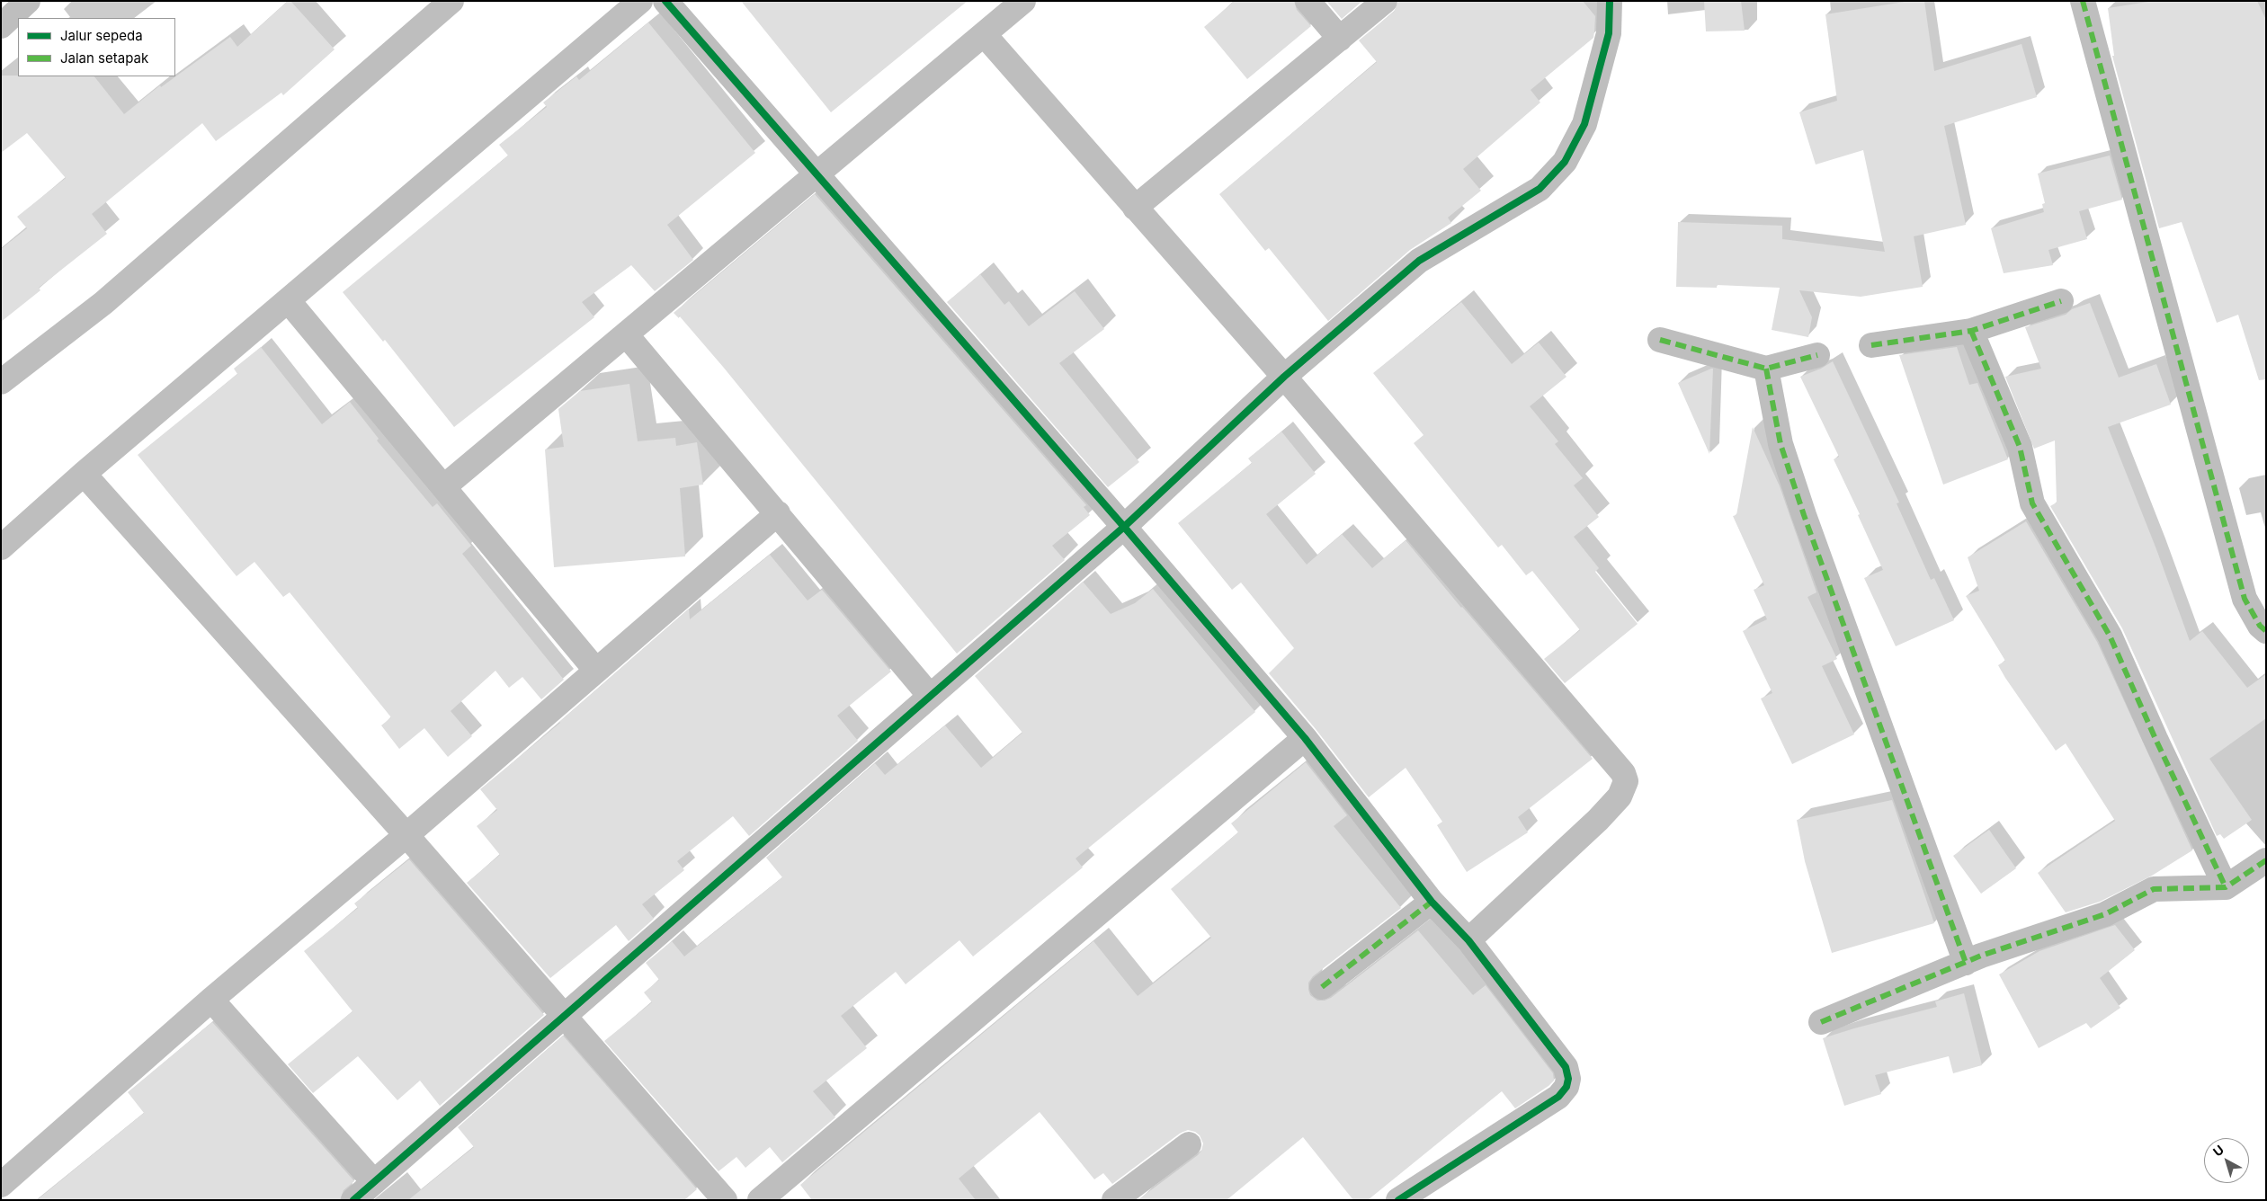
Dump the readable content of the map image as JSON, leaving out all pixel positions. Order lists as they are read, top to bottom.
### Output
{
  "legend": ["Jalur sepeda", "Jalan setapak"],
  "north": "top left"
}
